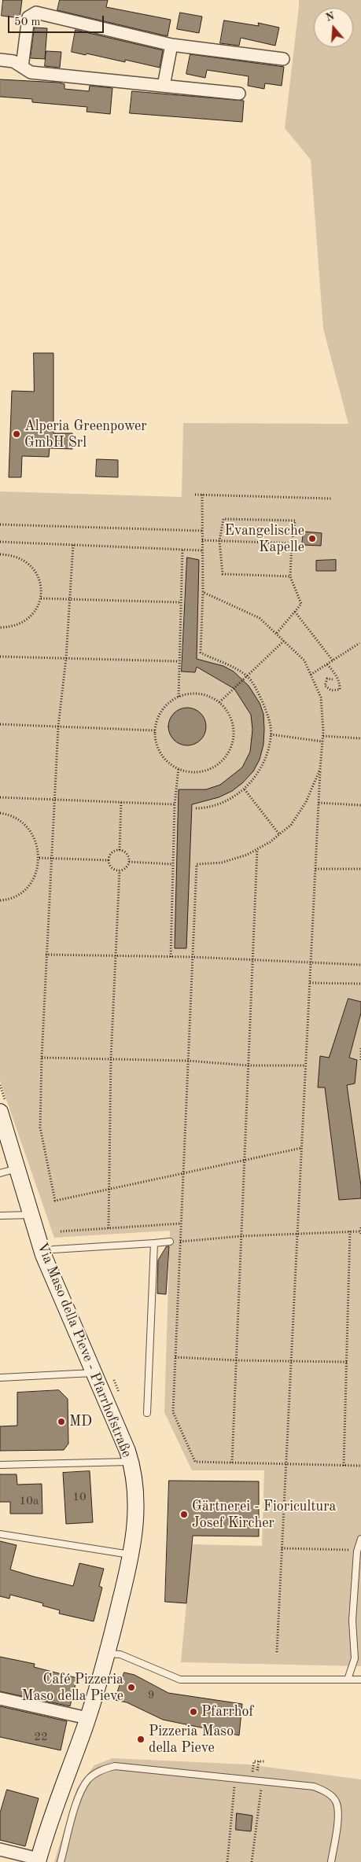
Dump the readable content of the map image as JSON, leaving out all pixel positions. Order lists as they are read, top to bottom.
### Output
{
  "streets": {
    "street": ["Via Maso della Pieve - Pfarrhofstraße"]
  },
  "places": [
    "Alperia Greenpower GmbH Srl",
    "Evangelische Kapelle",
    "MD",
    "Gärtnerei - Fioricultura Josef Kircher",
    "Café Pizzeria Maso della Pieve",
    "Pfarrhof",
    "Pizzeria Maso della Pieve"
  ],
  "house_numbers": [
    "10",
    "10a",
    "9",
    "22"
  ],
  "scale_bar": "50 m",
  "north": "top"
}
